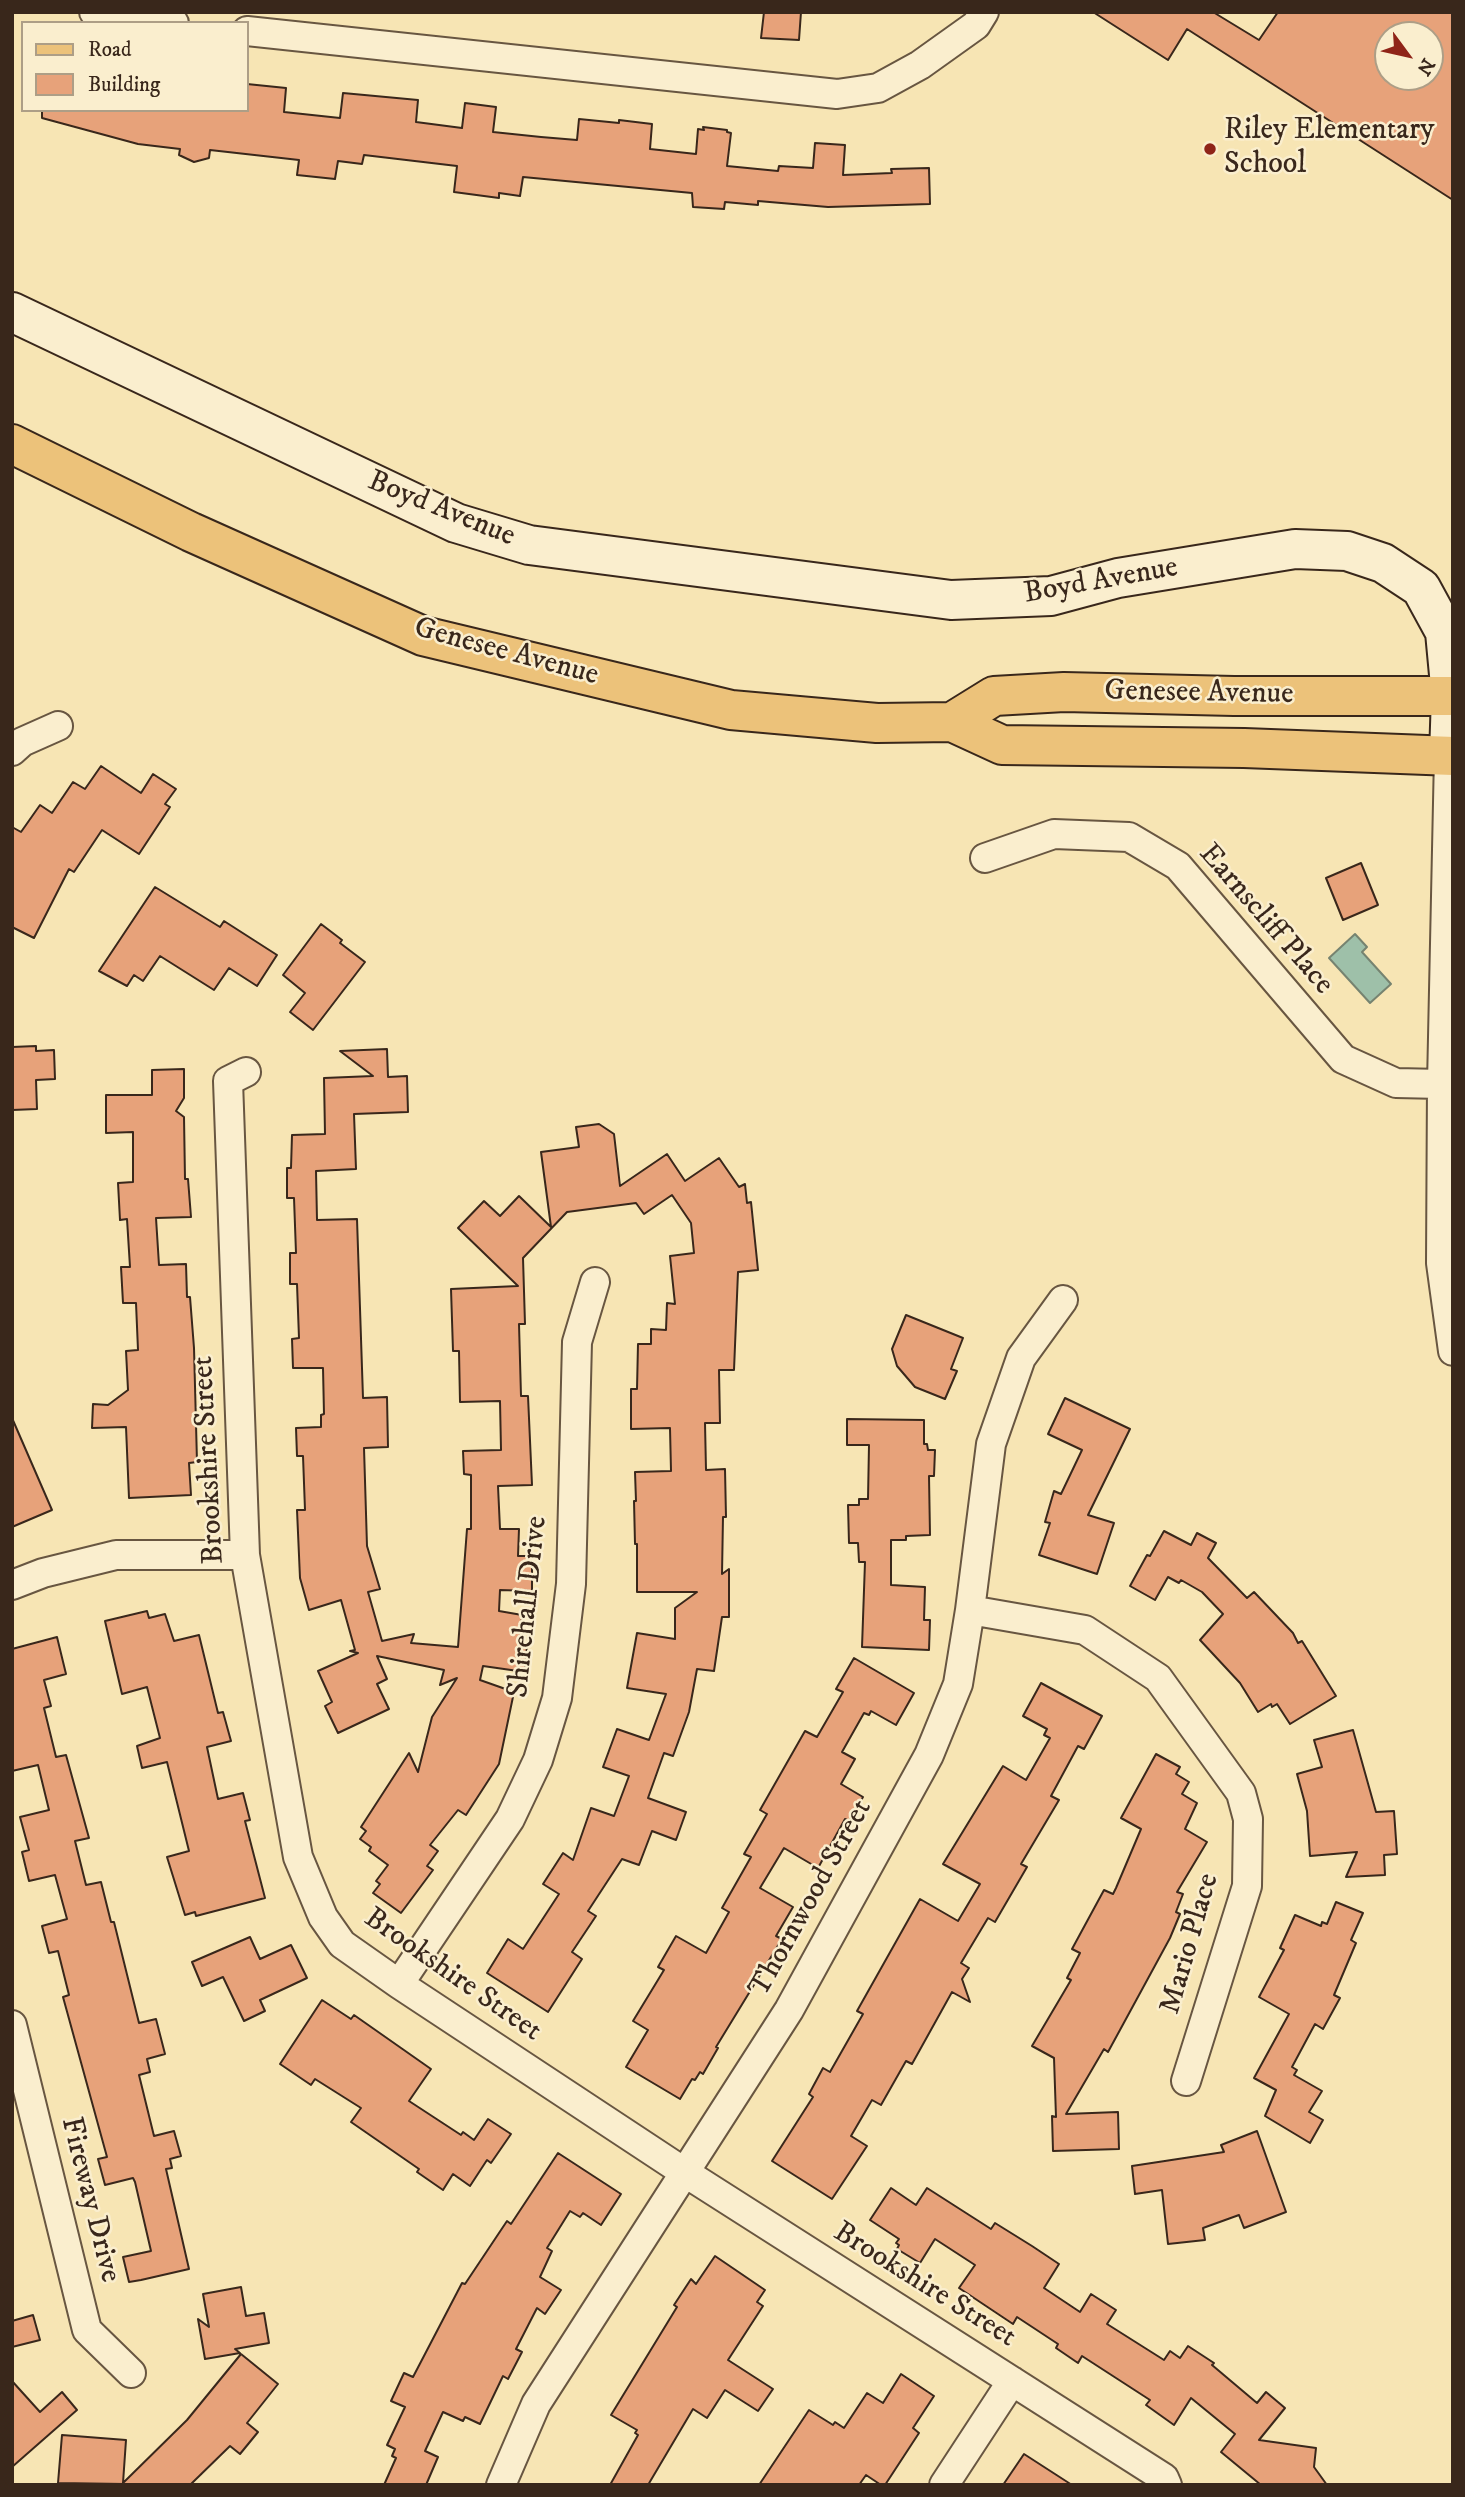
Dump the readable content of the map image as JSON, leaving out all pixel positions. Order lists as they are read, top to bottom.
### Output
{
  "streets": {
    "main road": ["Genesee Avenue"],
    "street": [
      "Boyd Avenue",
      "Earnscliff Place",
      "Brookshire Street",
      "Shirehall Drive",
      "Thornwood Street",
      "Mario Place",
      "Fireway Drive"
    ]
  },
  "crossings": [
    ["Boyd Avenue", "Genesee Avenue"],
    ["Boyd Avenue", "Earnscliff Place"],
    ["Brookshire Street", "Shirehall Drive"],
    ["Brookshire Street", "Thornwood Street"],
    ["Thornwood Street", "Mario Place"]
  ],
  "places": ["Riley Elementary School"],
  "legend": ["Road", "Building"],
  "north": "bottom right"
}
